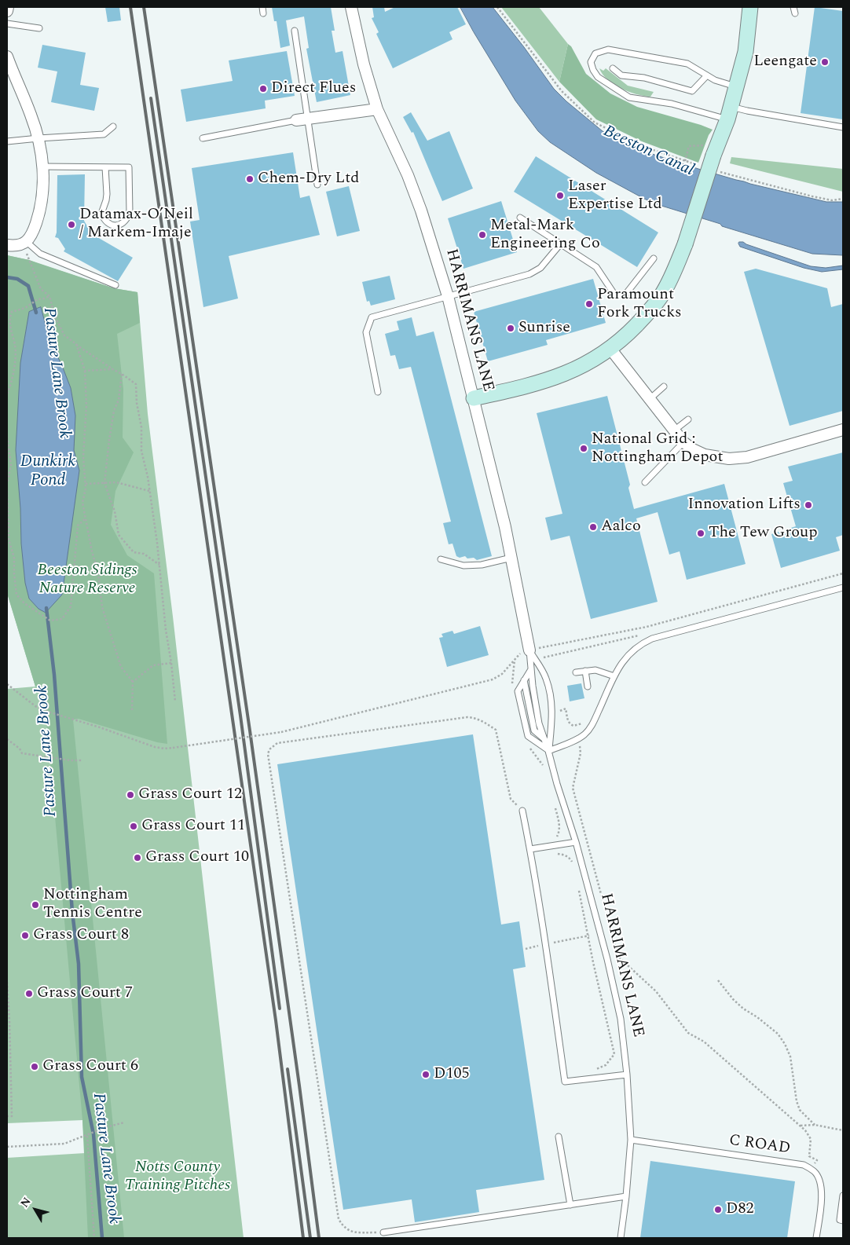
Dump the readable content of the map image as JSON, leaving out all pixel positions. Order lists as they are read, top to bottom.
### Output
{
  "streets": {
    "street": ["HARRIMANS LANE"],
    "lane": ["C ROAD"]
  },
  "crossings": [
    ["HARRIMANS LANE", "C ROAD"]
  ],
  "water": ["Beeston Canal", "Pasture Lane Brook", "Dunkirk Pond"],
  "parks": ["Beeston Sidings Nature Reserve", "Notts County Training Pitches"],
  "places": [
    "Leengate",
    "Direct Flues",
    "Chem-Dry Ltd",
    "Laser Expertise Ltd",
    "Datamax-O’Neil / Markem-Imaje",
    "Metal-Mark Engineering Co",
    "Paramount Fork Trucks",
    "Sunrise",
    "National Grid : Nottingham Depot",
    "Innovation Lifts",
    "Aalco",
    "The Tew Group",
    "Grass Court 12",
    "Grass Court 11",
    "Grass Court 10",
    "Nottingham Tennis Centre",
    "Grass Court 8",
    "Grass Court 7",
    "Grass Court 6",
    "D105",
    "D82"
  ],
  "north": "top left"
}
